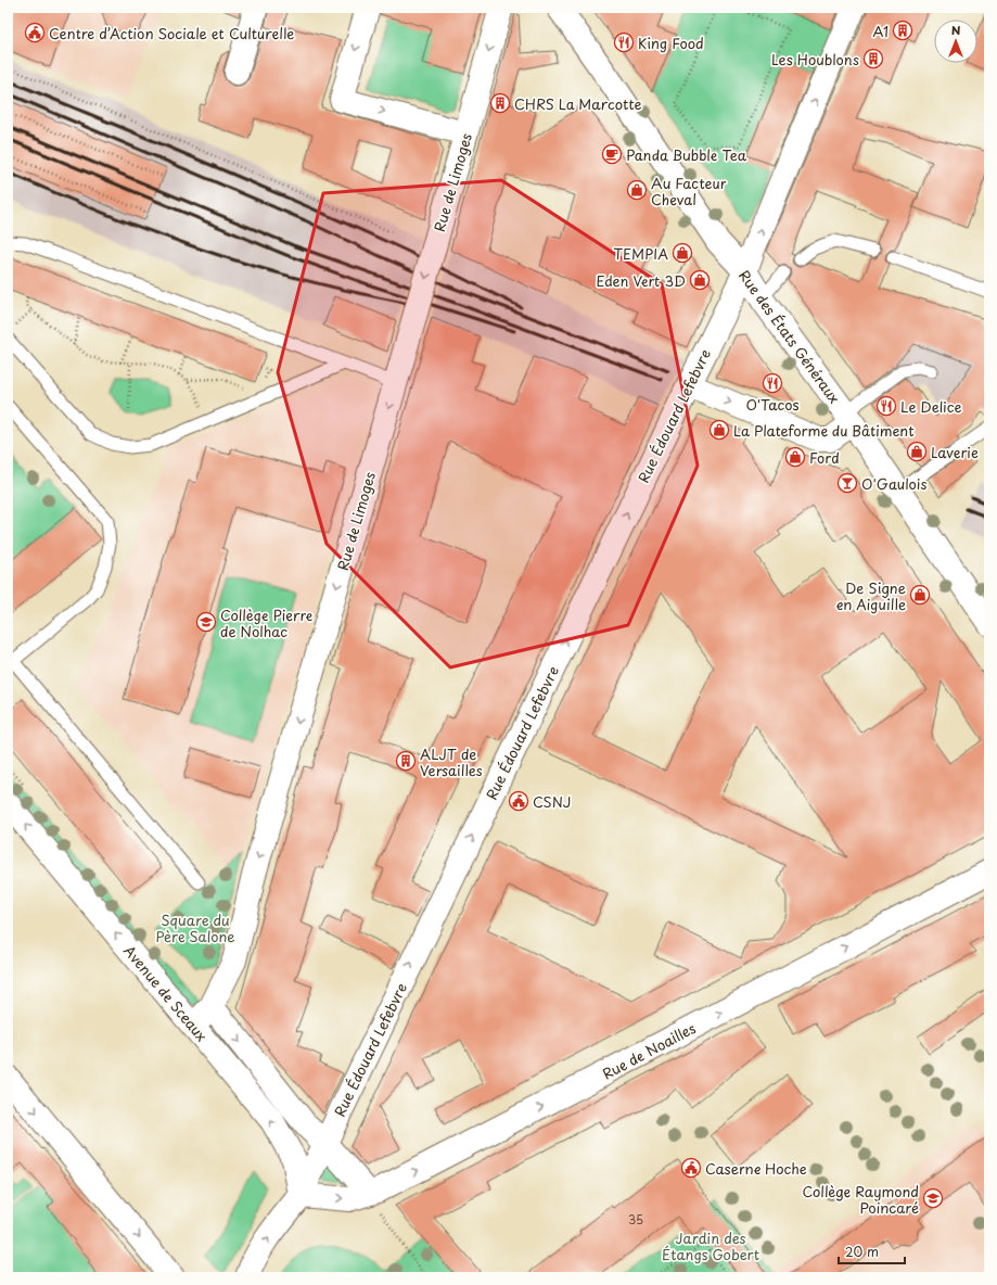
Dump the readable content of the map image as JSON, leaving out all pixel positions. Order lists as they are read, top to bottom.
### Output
{
  "streets": {
    "street": [
      "Rue de Limoges",
      "Rue des États Généraux",
      "Rue Édouard Lefebvre",
      "Avenue de Sceaux",
      "Rue de Noailles"
    ]
  },
  "crossings": [
    ["Rue de Limoges", "Avenue de Sceaux"],
    ["Rue des États Généraux", "Rue Édouard Lefebvre"],
    ["Rue Édouard Lefebvre", "Avenue de Sceaux"],
    ["Rue Édouard Lefebvre", "Rue de Noailles"],
    ["Avenue de Sceaux", "Rue de Noailles"]
  ],
  "one_way": ["Rue de Limoges", "Rue Édouard Lefebvre", "Rue de Noailles"],
  "parks": ["Square du Père Salone", "Jardin des Étangs Gobert"],
  "places": {
    "building": [
      "A1",
      "Les Houblons",
      "CHRS La Marcotte",
      "ALJT de Versailles"
    ],
    "public building": ["Centre d’Action Sociale et Culturelle", "CSNJ", "Caserne Hoche"],
    "restaurant": ["King Food", "O'Tacos", "Le Delice"],
    "cafe": ["Panda Bubble Tea"],
    "shop": [
      "Au Facteur Cheval",
      "TEMPIA",
      "Eden Vert 3D",
      "La Plateforme du Bâtiment",
      "Laverie",
      "Ford",
      "De Signe en Aiguille"
    ],
    "bar": ["O'Gaulois"],
    "school or university": ["Collège Pierre de Nolhac", "Collège Raymond Poincaré"]
  },
  "house_numbers": ["35"],
  "scale_bar": "20 m",
  "north": "top"
}
